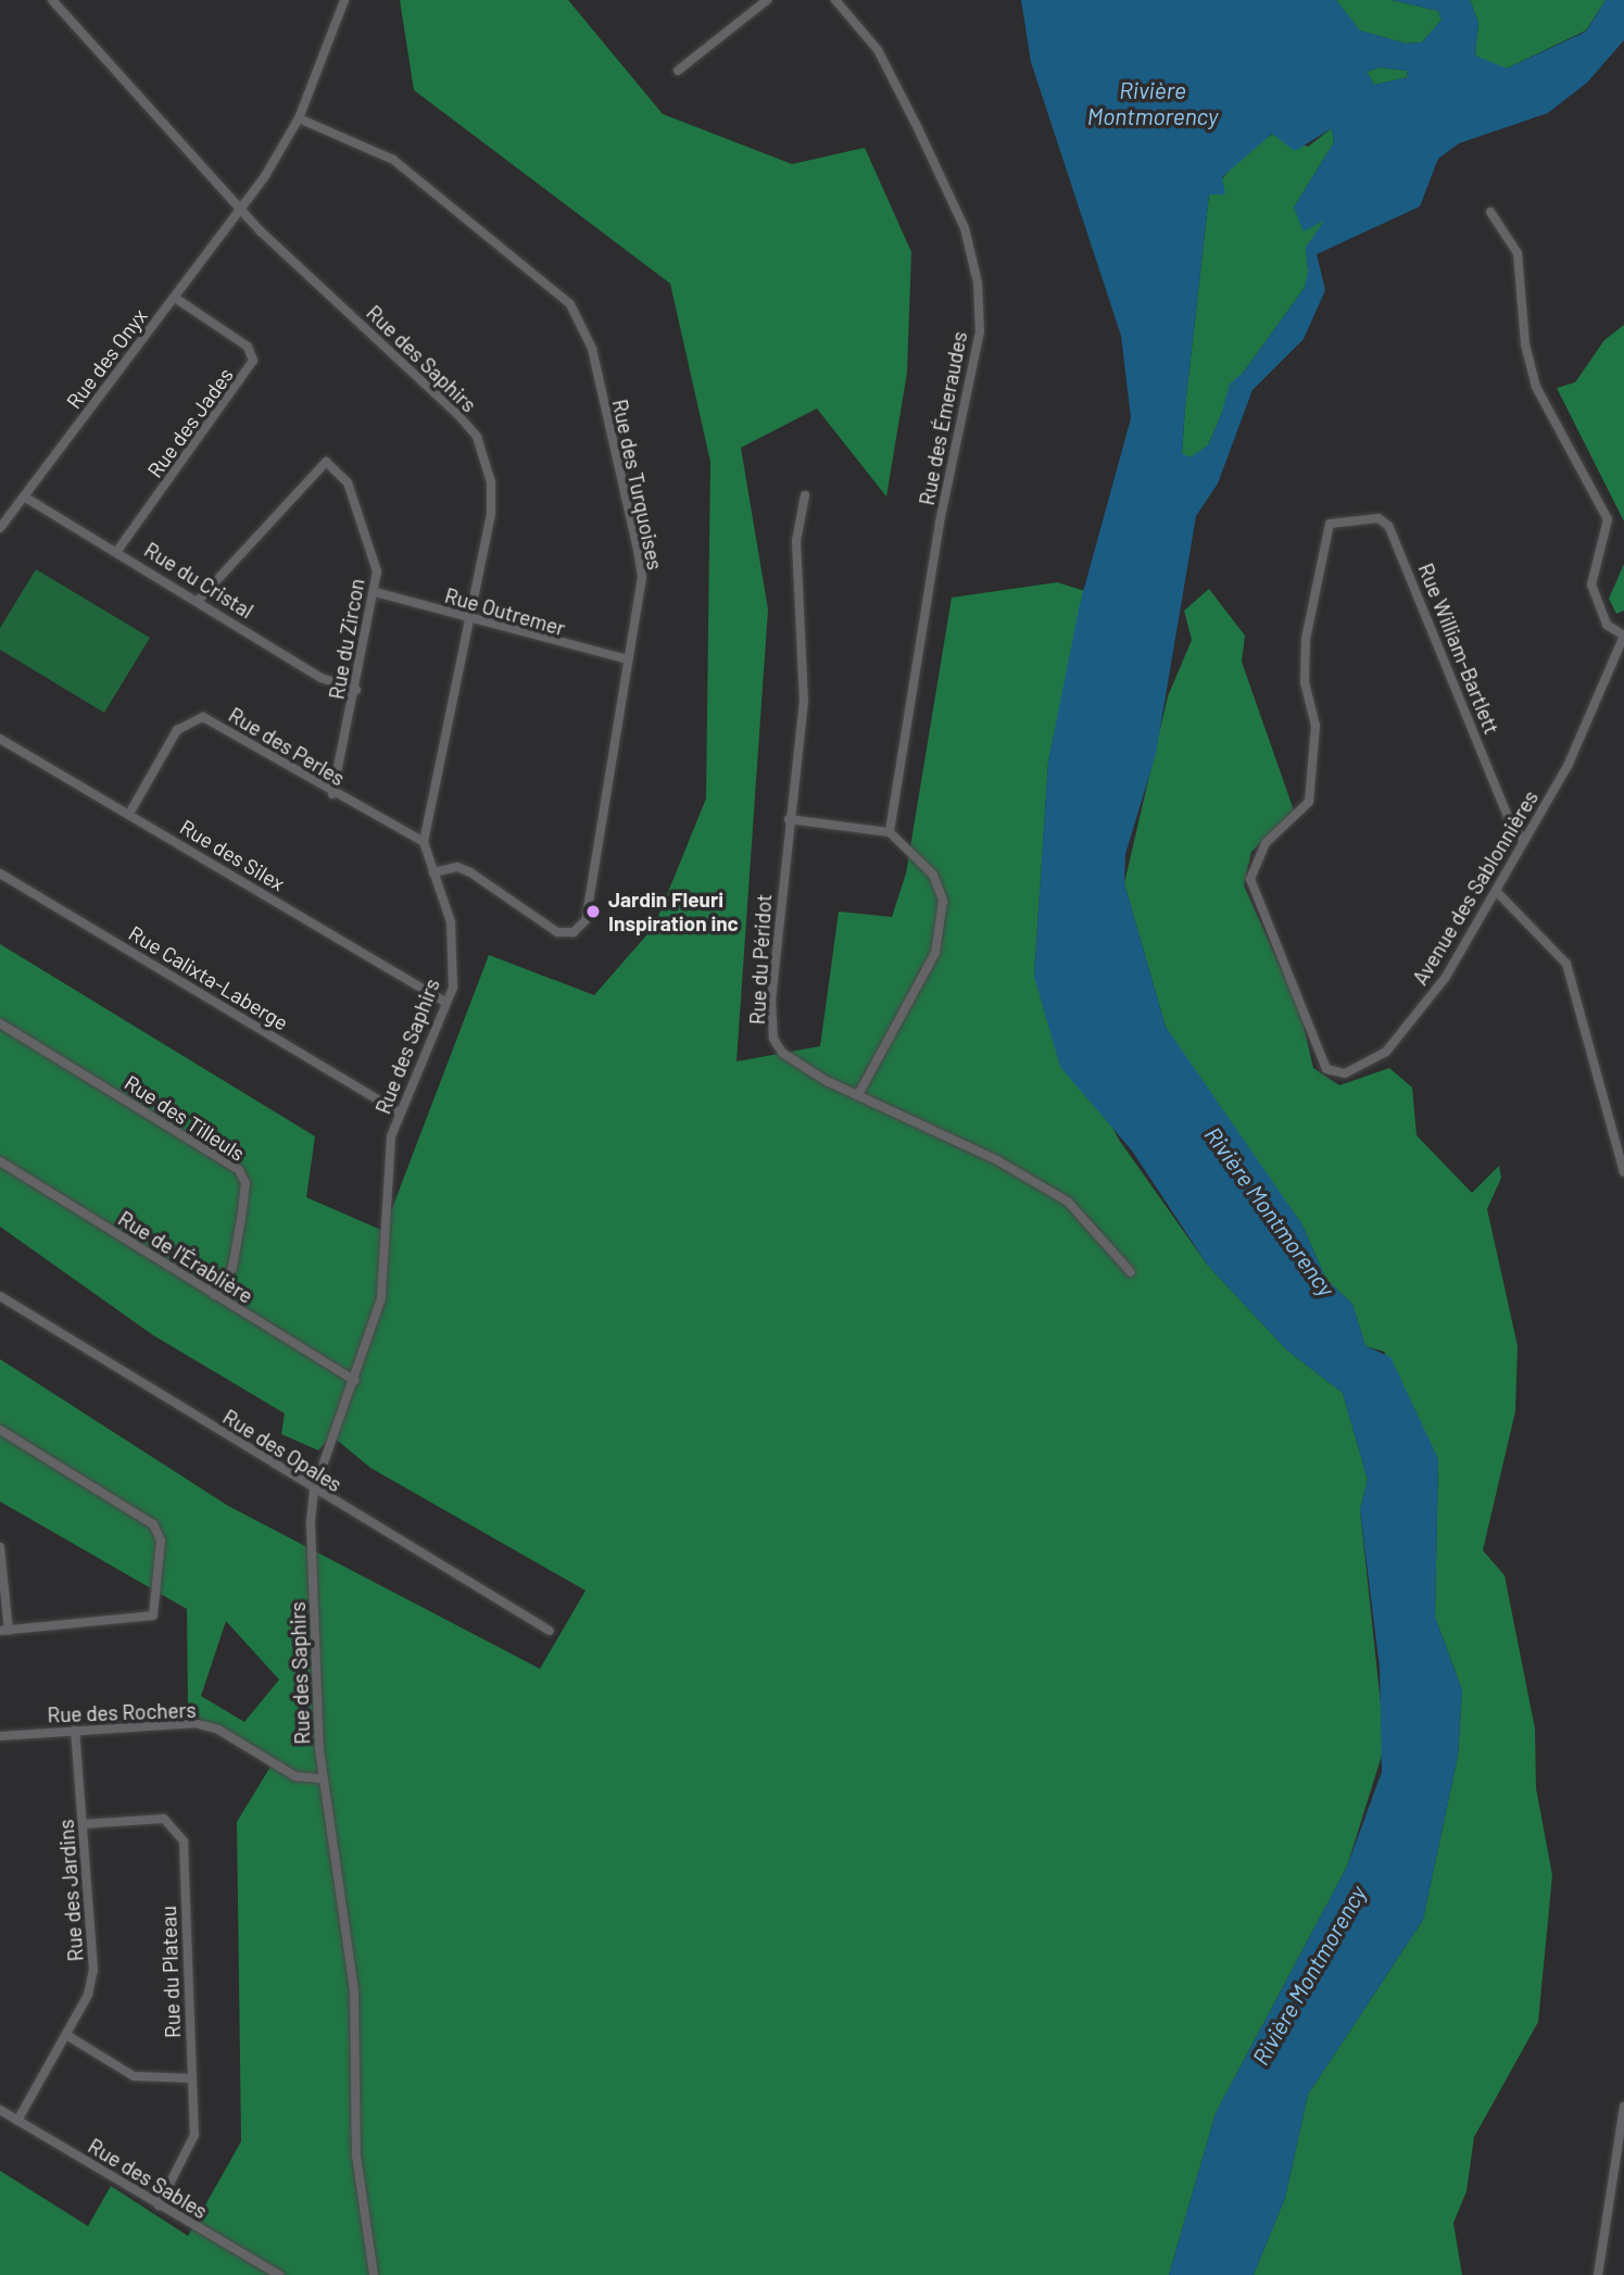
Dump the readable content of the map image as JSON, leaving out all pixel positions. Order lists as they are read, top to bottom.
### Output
{
  "streets": {
    "street": [
      "Rue des Onyx",
      "Rue des Saphirs",
      "Rue des Émeraudes",
      "Rue des Jades",
      "Rue des Turquoises",
      "Rue du Cristal",
      "Rue Outremer",
      "Rue du Zircon",
      "Rue William-Bartlett",
      "Rue des Perles",
      "Rue des Silex",
      "Avenue des Sablonnières",
      "Rue du Péridot",
      "Rue Calixta-Laberge",
      "Rue des Tilleuls",
      "Rue de l'Érablière",
      "Rue des Opales",
      "Rue des Rochers",
      "Rue des Jardins",
      "Rue du Plateau",
      "Rue des Sables"
    ]
  },
  "crossings": [
    ["Rue des Onyx", "Rue des Saphirs"],
    ["Rue des Onyx", "Rue des Jades"],
    ["Rue des Onyx", "Rue des Turquoises"],
    ["Rue des Onyx", "Rue du Cristal"],
    ["Rue des Saphirs", "Rue des Turquoises"],
    ["Rue des Saphirs", "Rue Outremer"],
    ["Rue des Saphirs", "Rue des Perles"],
    ["Rue des Saphirs", "Rue des Silex"],
    ["Rue des Saphirs", "Rue Calixta-Laberge"],
    ["Rue des Saphirs", "Rue de l'Érablière"],
    ["Rue des Saphirs", "Rue des Opales"],
    ["Rue des Saphirs", "Rue des Rochers"],
    ["Rue des Jades", "Rue du Cristal"],
    ["Rue des Turquoises", "Rue Outremer"],
    ["Rue du Cristal", "Rue du Zircon"],
    ["Rue Outremer", "Rue du Zircon"],
    ["Rue du Zircon", "Rue des Perles"],
    ["Rue William-Bartlett", "Avenue des Sablonnières"],
    ["Rue des Perles", "Rue des Silex"],
    ["Rue des Tilleuls", "Rue de l'Érablière"],
    ["Rue des Rochers", "Rue des Jardins"],
    ["Rue des Jardins", "Rue du Plateau"],
    ["Rue des Jardins", "Rue des Sables"],
    ["Rue du Plateau", "Rue des Sables"]
  ],
  "water": ["Rivière Montmorency"],
  "places": ["Jardin Fleuri Inspiration inc"]
}
